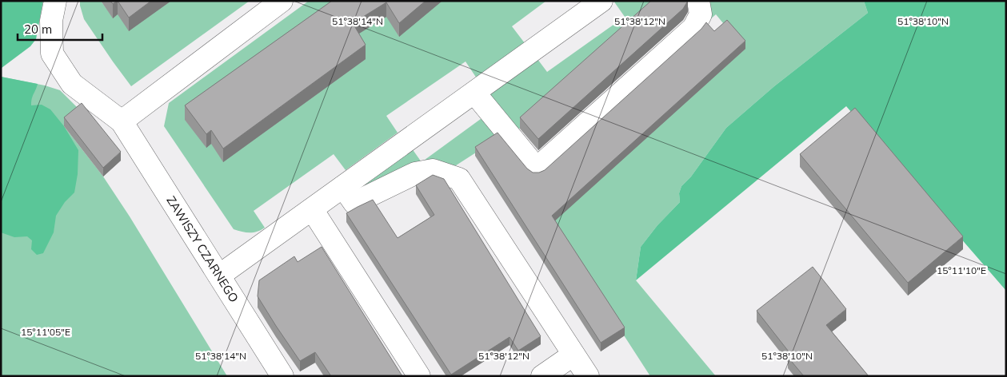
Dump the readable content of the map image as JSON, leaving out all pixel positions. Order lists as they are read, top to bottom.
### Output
{
  "streets": {
    "street": ["ZAWISZY CZARNEGO"]
  },
  "scale_bar": "20 m",
  "coordinates": [
    "51°38'14\"N",
    "51°38'12\"N",
    "51°38'10\"N",
    "15°11'10\"E",
    "15°11'05\"E"
  ]
}
